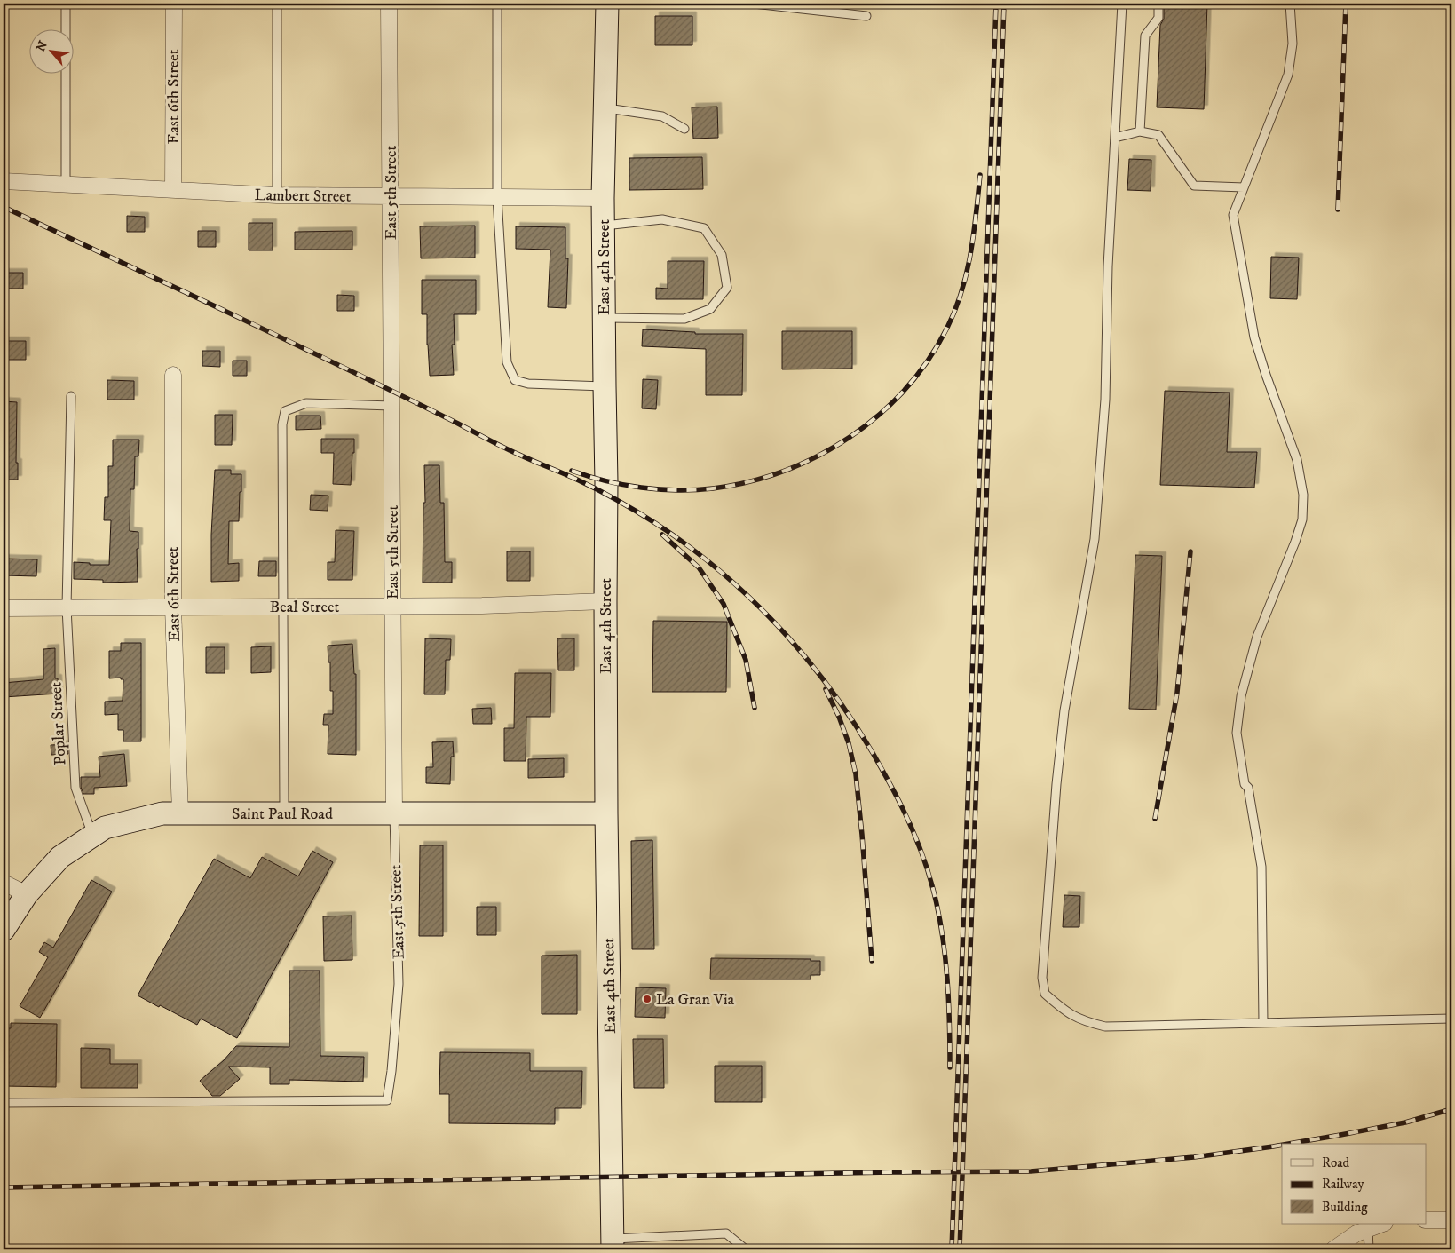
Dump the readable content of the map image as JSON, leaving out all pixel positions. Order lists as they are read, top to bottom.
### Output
{
  "streets": {
    "main road": ["East 4th Street", "Saint Paul Road"],
    "street": [
      "East 6th Street",
      "East 5th Street",
      "Lambert Street",
      "Beal Street"
    ],
    "lane": ["Poplar Street"]
  },
  "crossings": [
    ["East 6th Street", "Lambert Street"],
    ["East 6th Street", "Beal Street"],
    ["East 6th Street", "Saint Paul Road"],
    ["East 5th Street", "Lambert Street"],
    ["East 5th Street", "Beal Street"],
    ["East 5th Street", "Saint Paul Road"],
    ["Lambert Street", "East 4th Street"],
    ["East 4th Street", "Beal Street"],
    ["East 4th Street", "Saint Paul Road"],
    ["Beal Street", "Poplar Street"],
    ["Poplar Street", "Saint Paul Road"]
  ],
  "places": ["La Gran Via"],
  "legend": ["Road", "Railway", "Building"],
  "north": "top left"
}
